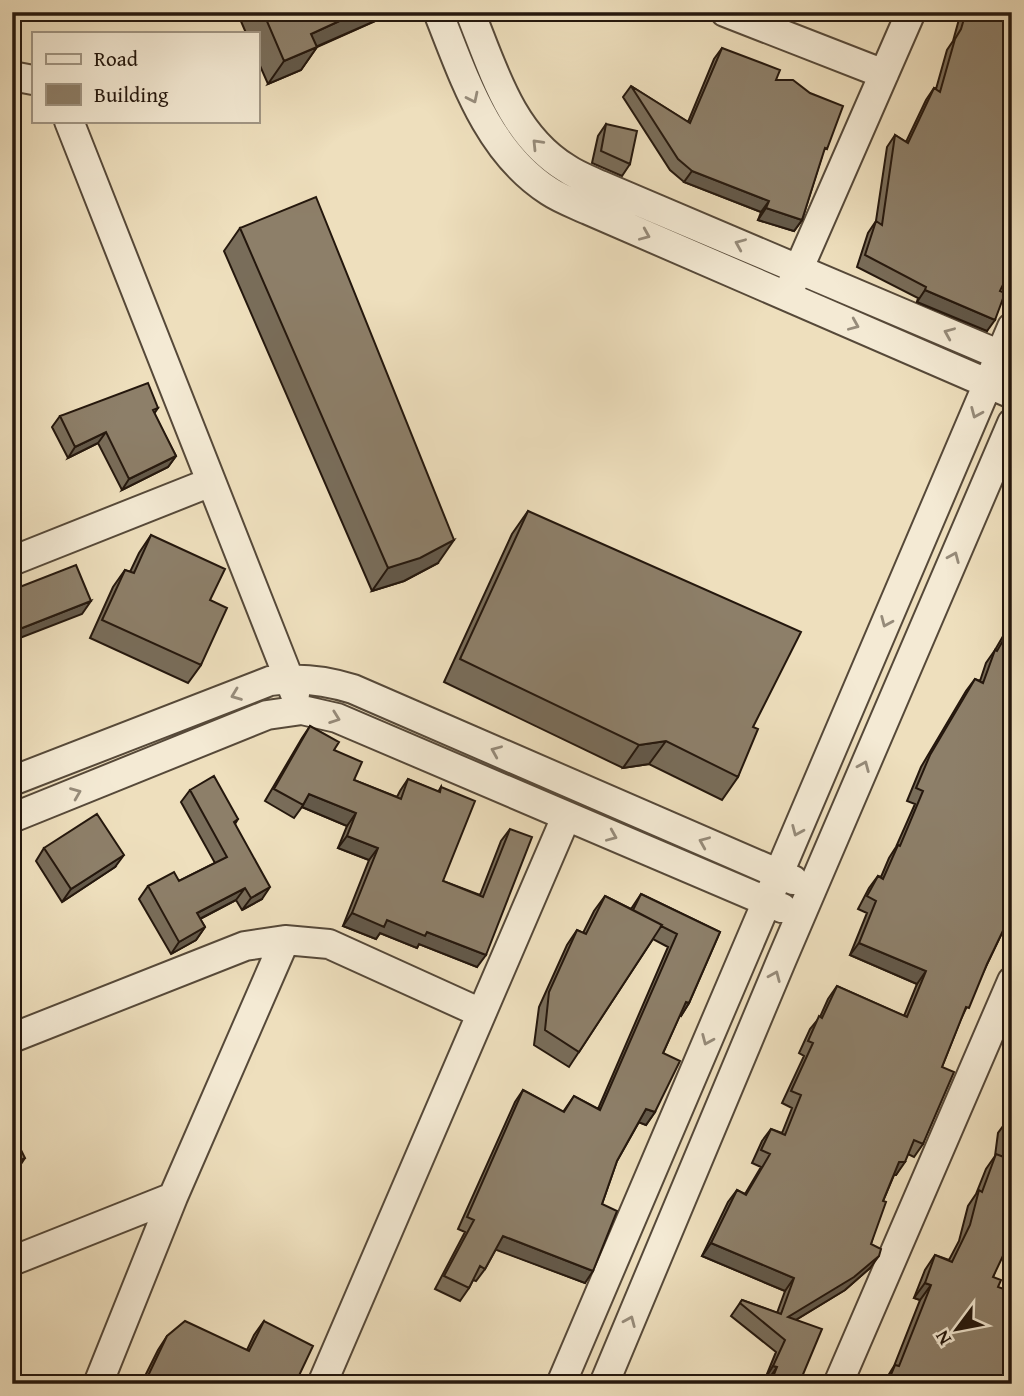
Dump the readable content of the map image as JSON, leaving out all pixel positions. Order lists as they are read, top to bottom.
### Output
{
  "legend": ["Road", "Building"],
  "north": "bottom left"
}
